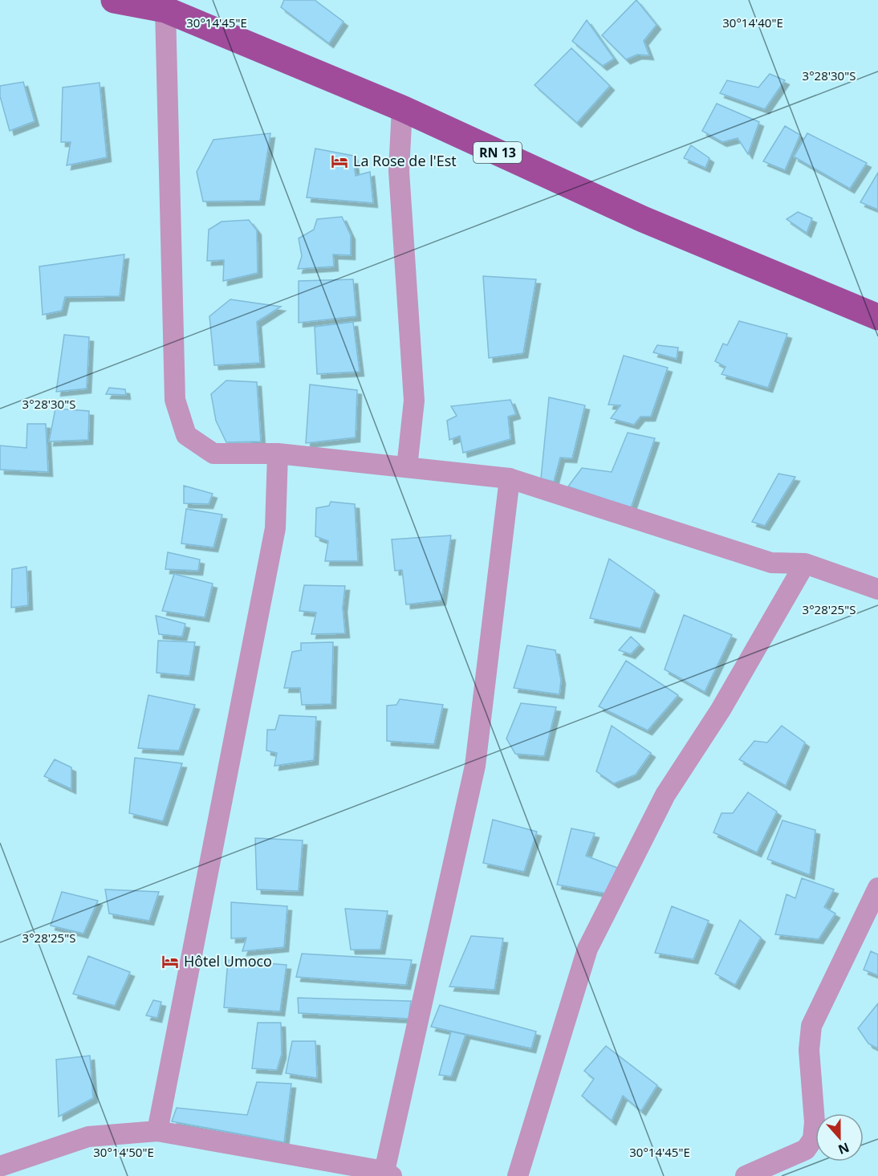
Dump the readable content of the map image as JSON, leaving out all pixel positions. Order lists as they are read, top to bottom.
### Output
{
  "streets": {
    "main road": ["RN 13"]
  },
  "places": {
    "hotel": ["La Rose de l'Est", "Hôtel Umoco"]
  },
  "north": "bottom",
  "coordinates": [
    "30°14'40\"E",
    "30°14'45\"E",
    "3°28'30\"S",
    "3°28'25\"S",
    "30°14'50\"E"
  ]
}
